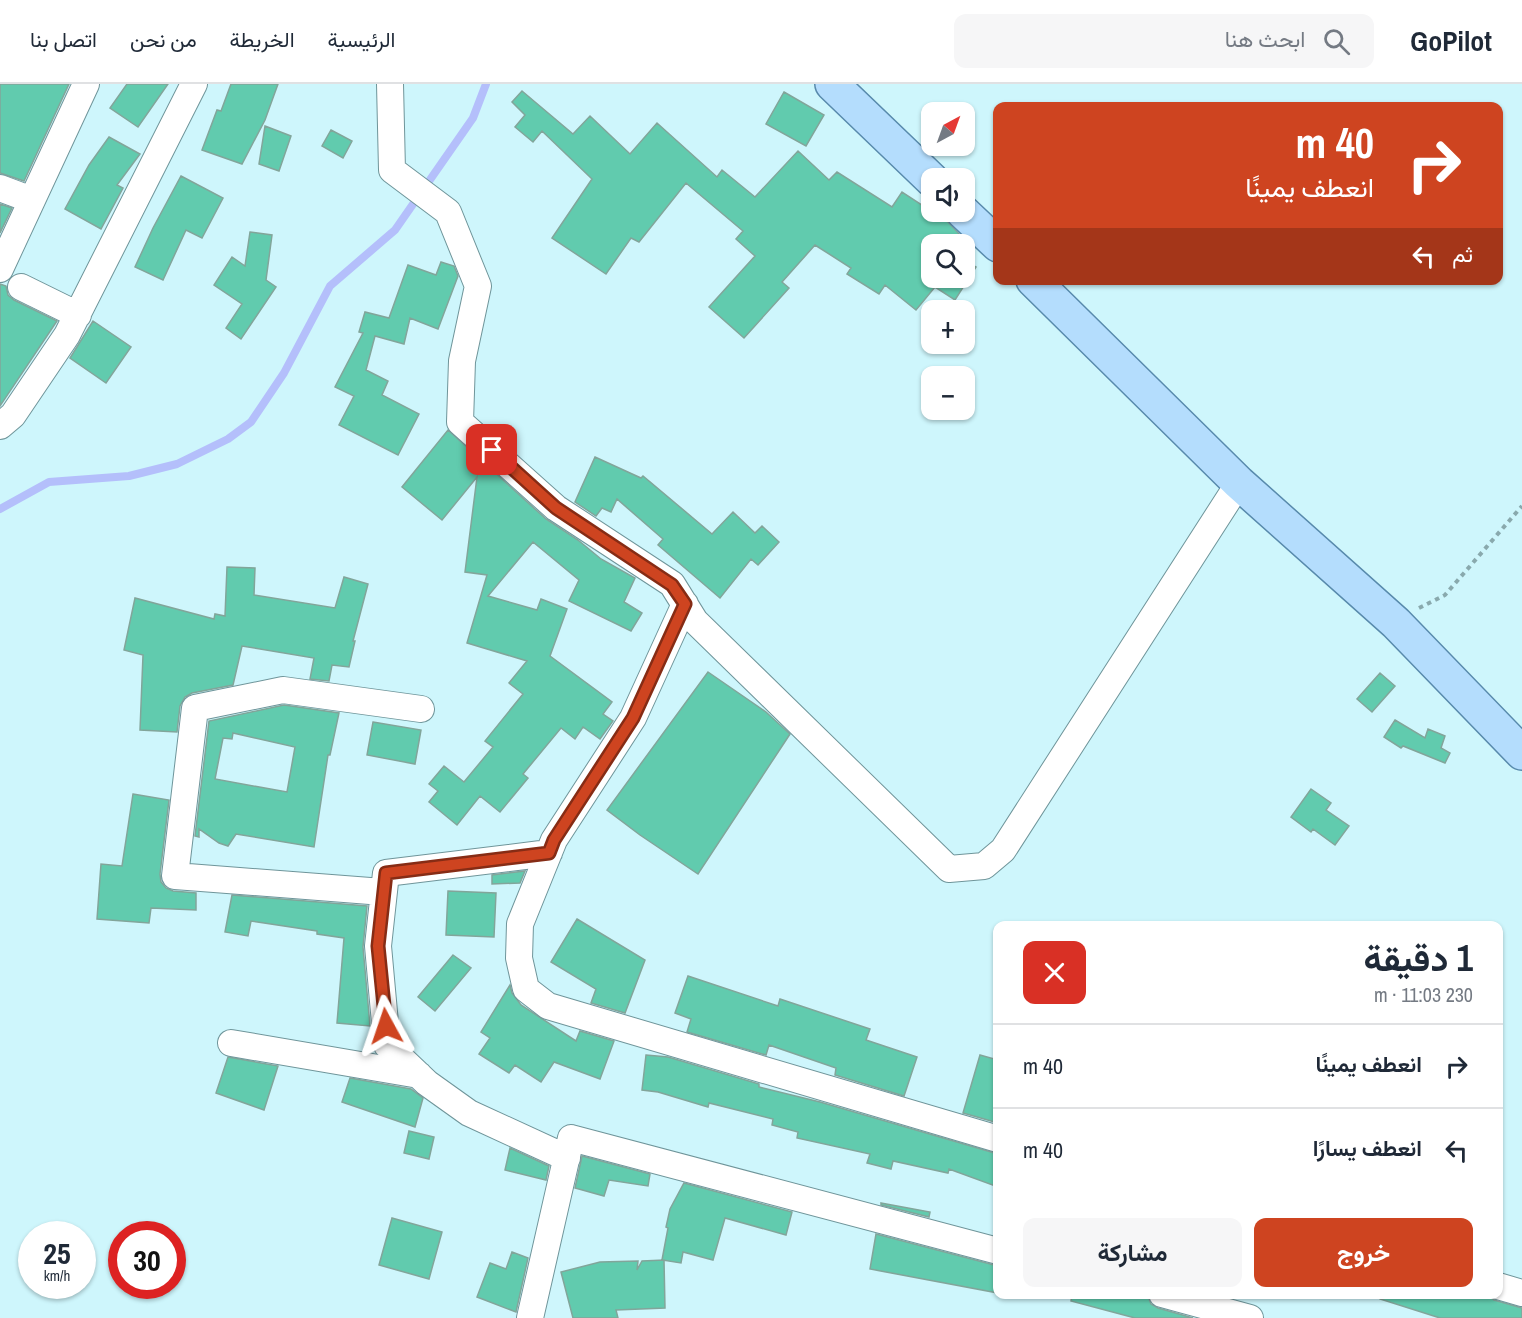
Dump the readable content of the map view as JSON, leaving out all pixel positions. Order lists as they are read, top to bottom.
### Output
{
  "north": "top right",
  "page": {
    "header": "GoPilot",
    "search": "ابحث هنا",
    "nav": [
      "الرئيسية",
      "الخريطة",
      "من نحن",
      "اتصل بنا"
    ],
    "map_buttons": ["+", "−"],
    "turn": ["40 m", "انعطف يمينًا"],
    "then": "ثم",
    "heading": ["1 دقيقة", "230 m · 11:03"],
    "list": [
      {
        "name": "انعطف يمينًا",
        "value": "40 m"
      },
      {
        "name": "انعطف يسارًا",
        "value": "40 m"
      }
    ],
    "buttons": ["خروج", "مشاركة"],
    "speed": "25 km/h",
    "limit": "30"
  }
}
